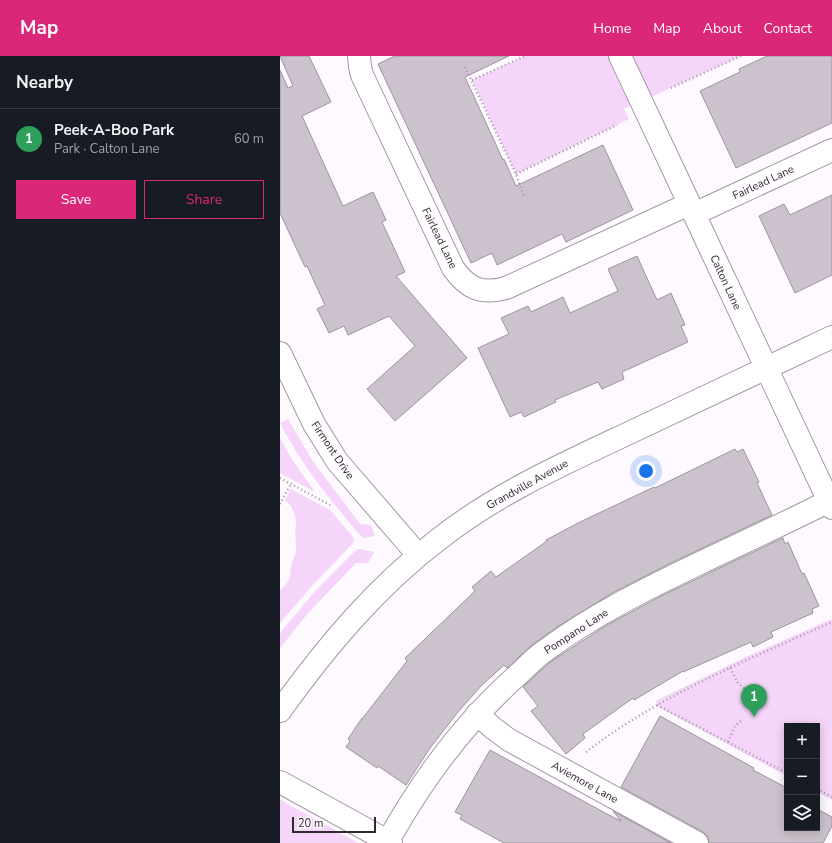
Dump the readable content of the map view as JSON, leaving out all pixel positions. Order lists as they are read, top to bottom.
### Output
{
  "streets": {
    "street": [
      "Fairlead Lane",
      "Calton Lane",
      "Firmont Drive",
      "Grandville Avenue",
      "Pompano Lane",
      "Aviemore Lane"
    ]
  },
  "crossings": [
    ["Fairlead Lane", "Calton Lane"],
    ["Calton Lane", "Grandville Avenue"],
    ["Calton Lane", "Pompano Lane"],
    ["Firmont Drive", "Grandville Avenue"],
    ["Pompano Lane", "Aviemore Lane"]
  ],
  "scale_bar": "20 m",
  "page": {
    "header": "Map",
    "nav": [
      "Home",
      "Map",
      "About",
      "Contact"
    ],
    "heading": "Nearby",
    "list": [
      {
        "mark": "1",
        "name": "Peek-A-Boo Park",
        "note": "Park · Calton Lane",
        "value": "60 m"
      }
    ],
    "buttons": ["Save", "Share"],
    "pins": "1",
    "map_buttons": ["+", "−"],
    "scale": "20 m"
  }
}
